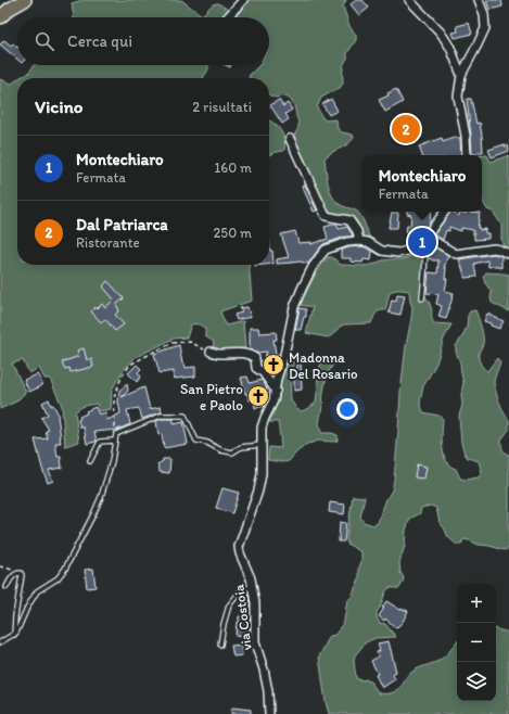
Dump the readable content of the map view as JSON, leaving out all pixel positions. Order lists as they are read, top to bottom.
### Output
{
  "streets": {
    "street": ["via Costoia"]
  },
  "places": {
    "church": ["Madonna Del Rosario", "San Pietro e Paolo"]
  },
  "page": {
    "search": "Cerca qui",
    "heading": ["Vicino", "2 risultati"],
    "pins": ["2", "1"],
    "list": [
      {
        "mark": "1",
        "name": "Montechiaro",
        "note": "Fermata",
        "value": "160 m"
      },
      {
        "mark": "2",
        "name": "Dal Patriarca",
        "note": "Ristorante",
        "value": "250 m"
      }
    ],
    "popup": ["Montechiaro", "Fermata"],
    "map_buttons": ["+", "−"]
  }
}
